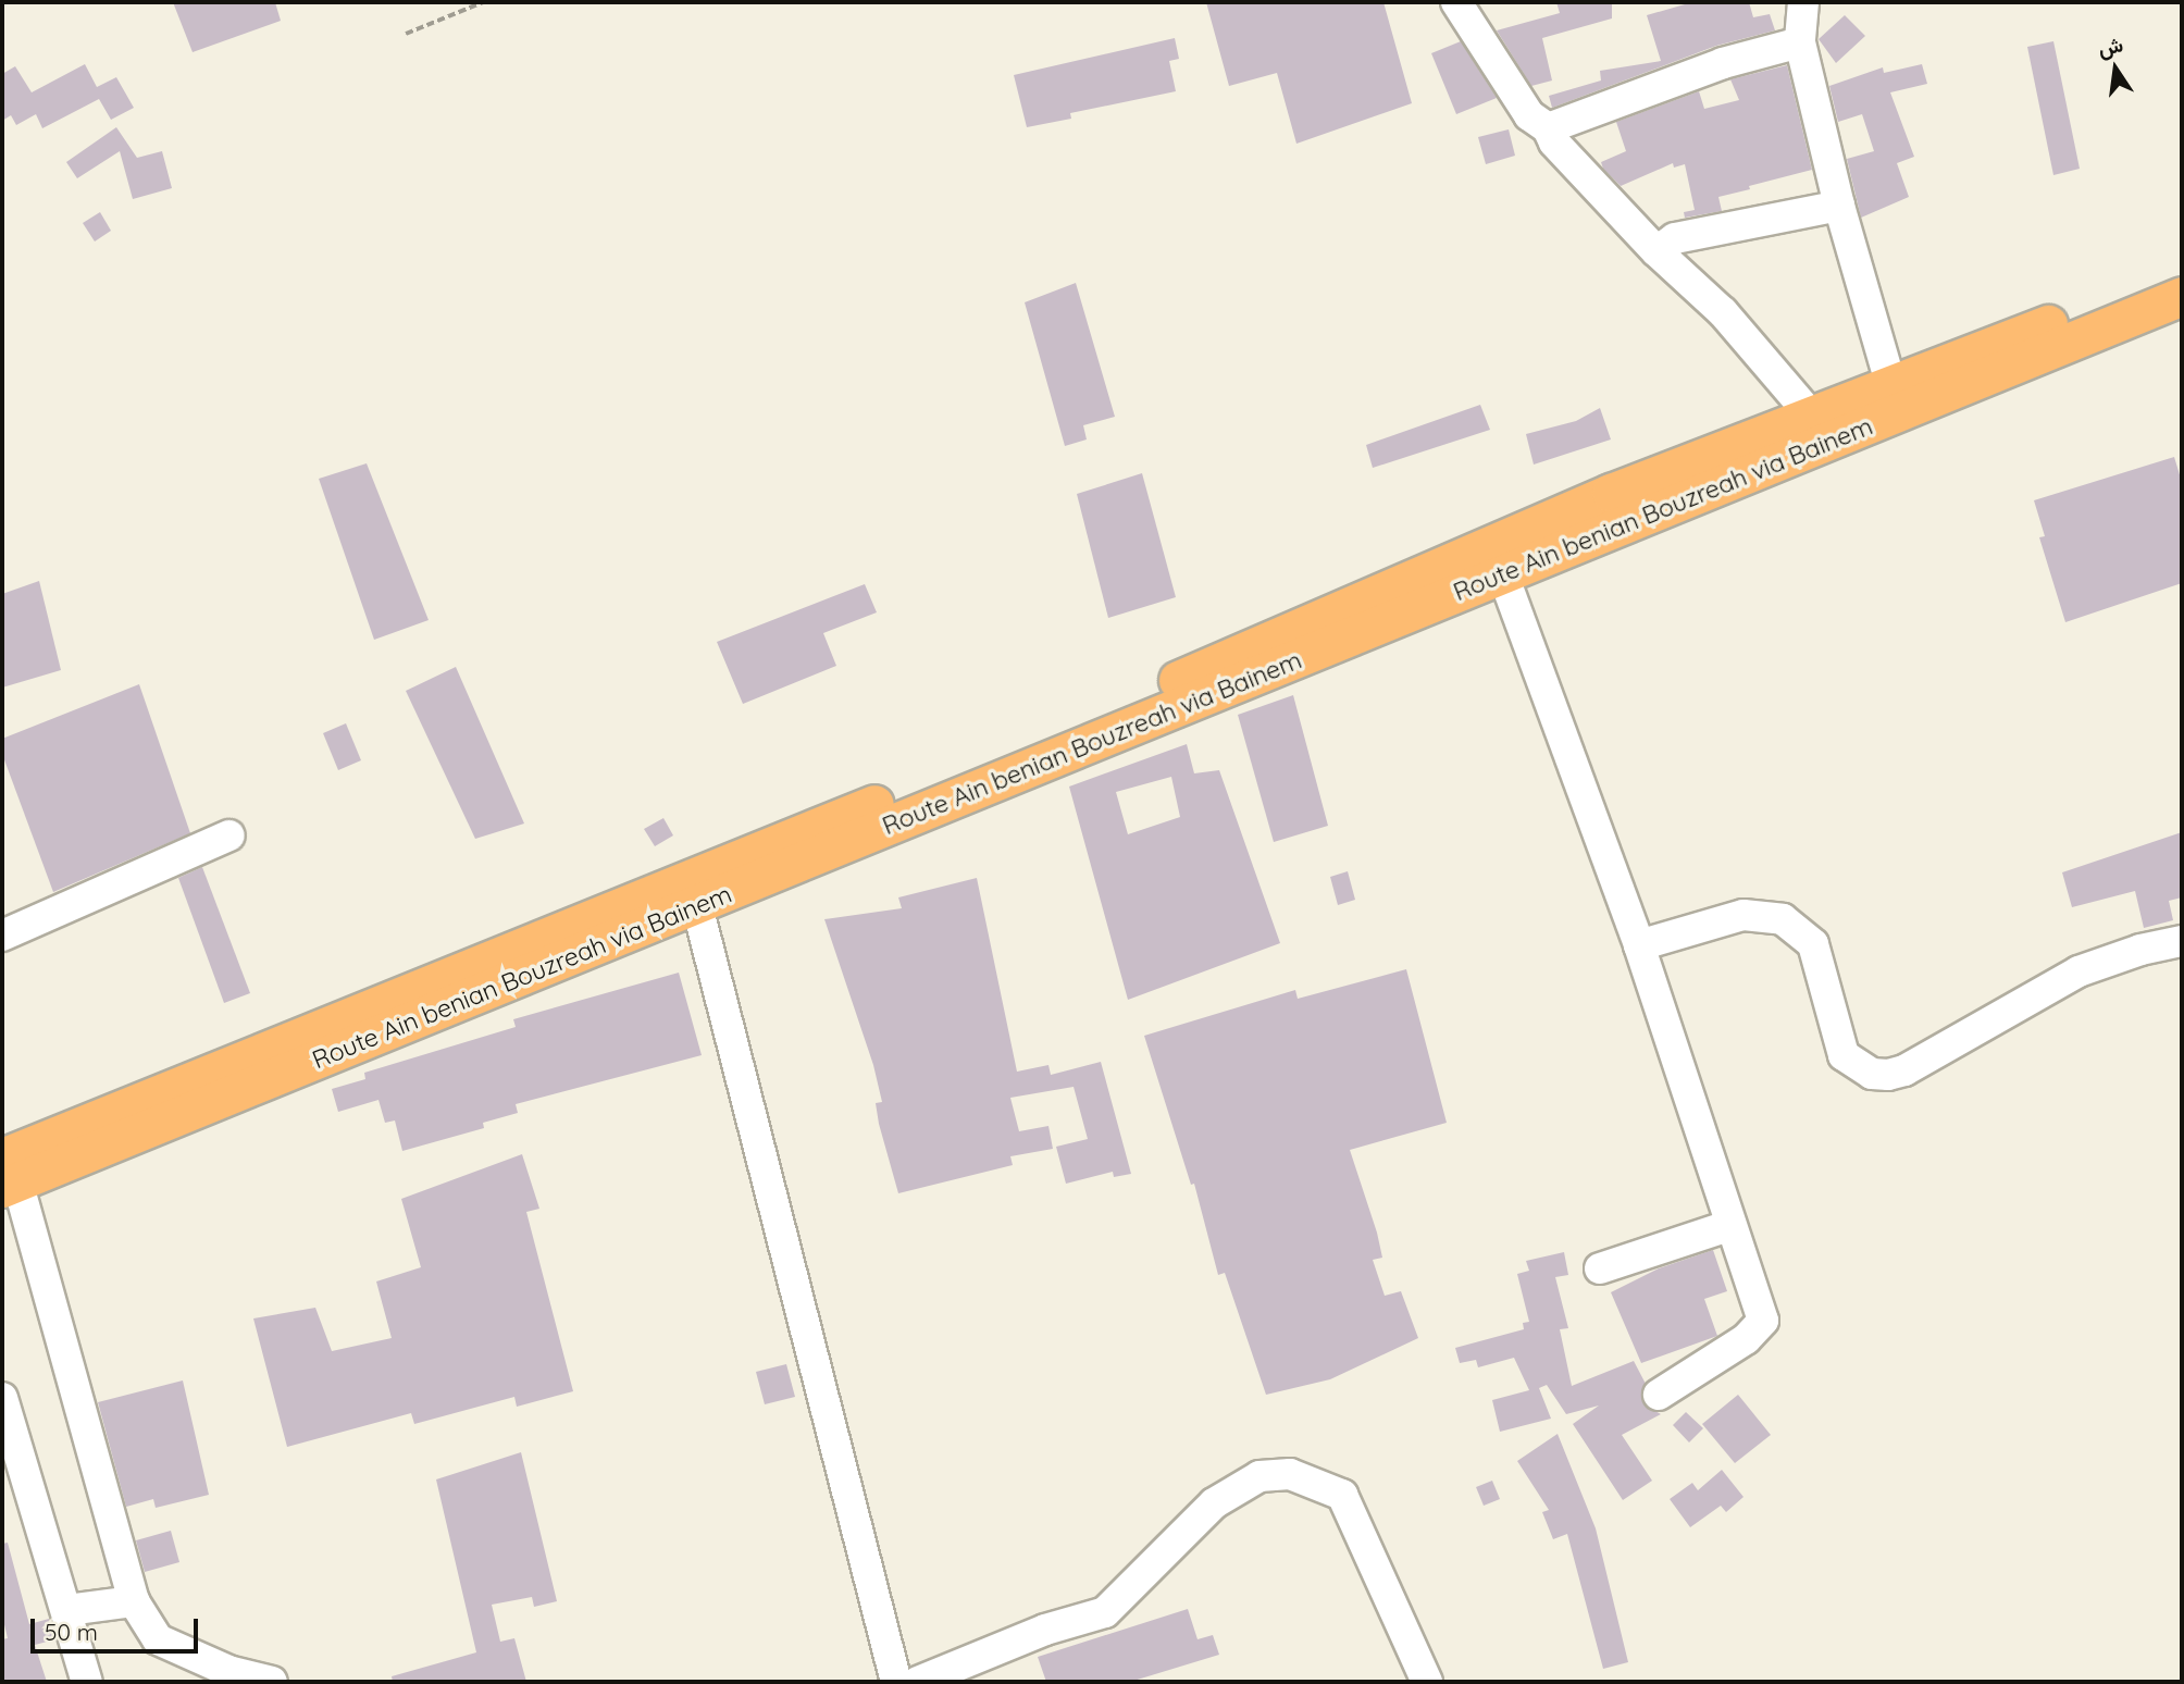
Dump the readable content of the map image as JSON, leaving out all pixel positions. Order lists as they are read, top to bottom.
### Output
{
  "streets": {
    "main road": ["Route Ain benian Bouzreah via Bainem"]
  },
  "scale_bar": "50 m",
  "north": "top"
}
